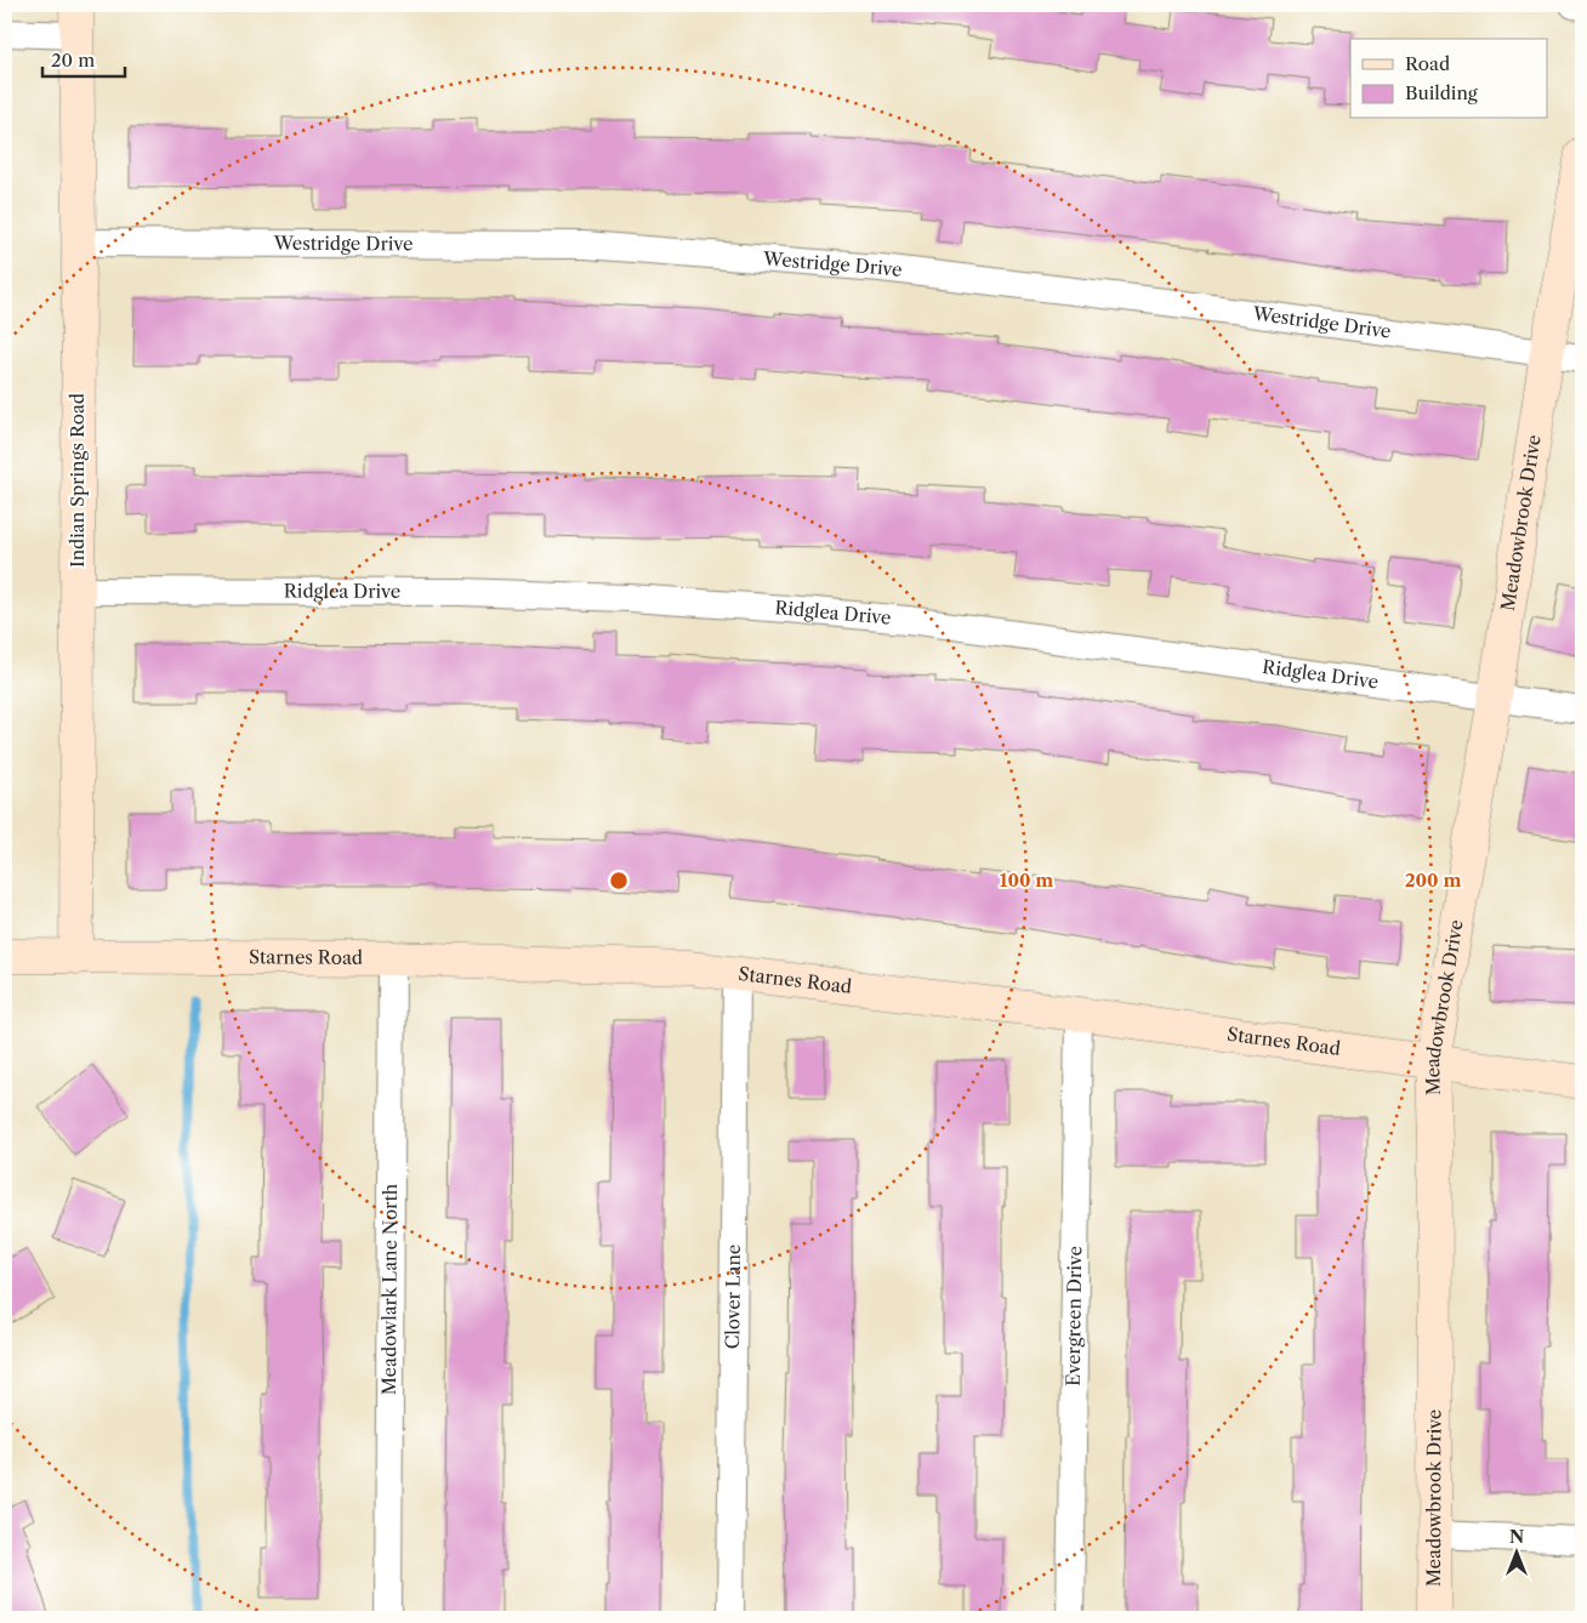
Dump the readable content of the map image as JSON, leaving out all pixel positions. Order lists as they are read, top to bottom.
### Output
{
  "streets": {
    "street": [
      "Westridge Drive",
      "Indian Springs Road",
      "Meadowbrook Drive",
      "Ridglea Drive",
      "Starnes Road",
      "Meadowlark Lane North",
      "Clover Lane",
      "Evergreen Drive"
    ]
  },
  "crossings": [
    ["Westridge Drive", "Indian Springs Road"],
    ["Westridge Drive", "Meadowbrook Drive"],
    ["Indian Springs Road", "Ridglea Drive"],
    ["Indian Springs Road", "Starnes Road"],
    ["Meadowbrook Drive", "Ridglea Drive"],
    ["Meadowbrook Drive", "Starnes Road"],
    ["Starnes Road", "Meadowlark Lane North"],
    ["Starnes Road", "Clover Lane"],
    ["Starnes Road", "Evergreen Drive"]
  ],
  "legend": ["Road", "Building"],
  "scale_bar": "20 m",
  "north": "top",
  "rings": ["100 m", "200 m"]
}
